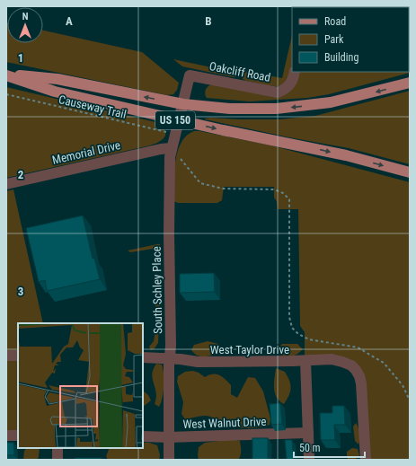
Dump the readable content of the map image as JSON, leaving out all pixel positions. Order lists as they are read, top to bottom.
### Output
{
  "streets": {
    "main road": ["US 150"],
    "street": [
      "Oakcliff Road",
      "Memorial Drive",
      "South Schley Place",
      "West Taylor Drive",
      "West Walnut Drive"
    ],
    "path": ["Causeway Trail"]
  },
  "crossings": [
    ["Oakcliff Road", "South Schley Place"],
    ["Causeway Trail", "South Schley Place"],
    ["US 150", "South Schley Place"],
    ["Memorial Drive", "South Schley Place"],
    ["South Schley Place", "West Taylor Drive"],
    ["South Schley Place", "West Walnut Drive"]
  ],
  "legend": ["Road", "Park", "Building"],
  "scale_bar": "50 m",
  "north": "top",
  "grid": {
    "columns": ["A", "B"],
    "rows": ["1", "2", "3"]
  }
}
